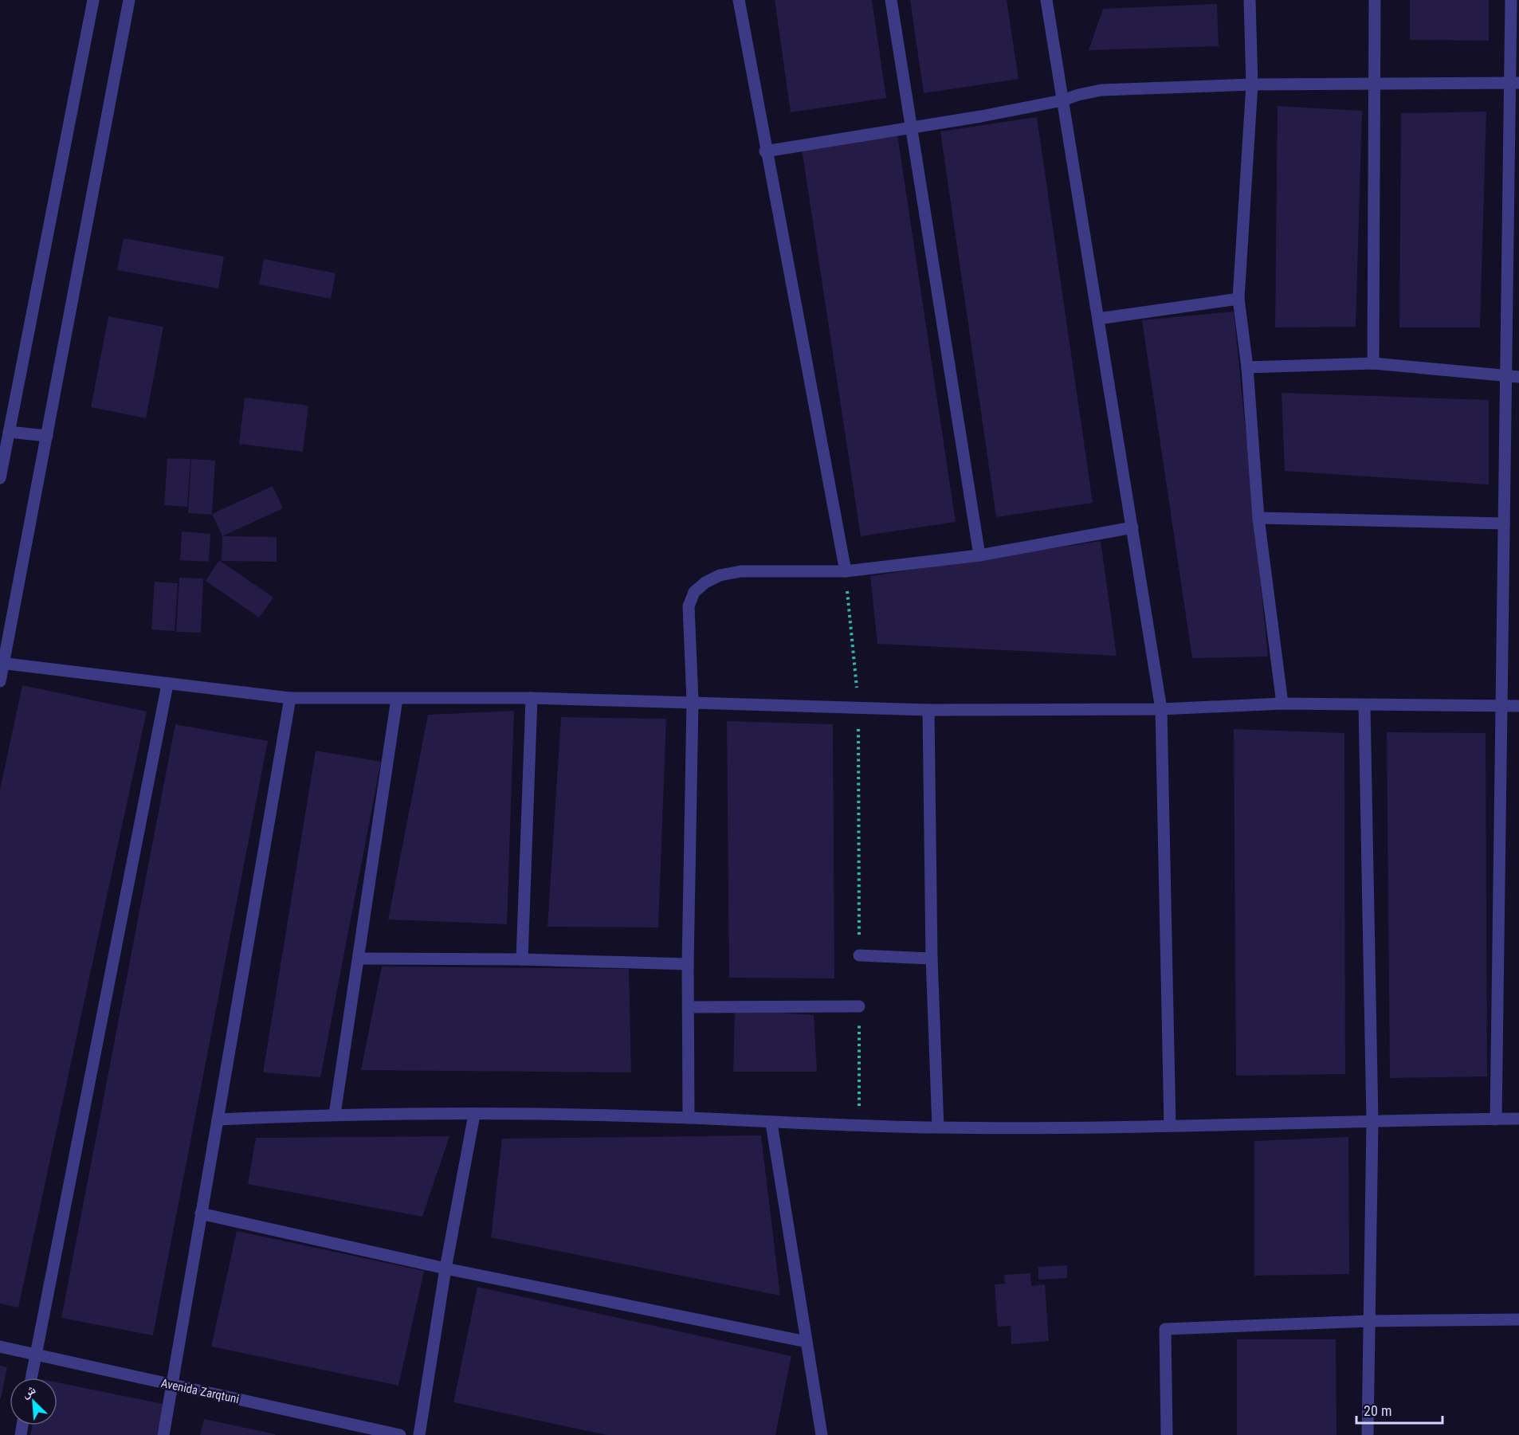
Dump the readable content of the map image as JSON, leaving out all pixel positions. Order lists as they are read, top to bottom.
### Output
{
  "streets": {
    "street": ["Avenida Zarqtuni"]
  },
  "scale_bar": "20 m",
  "north": "top left"
}
